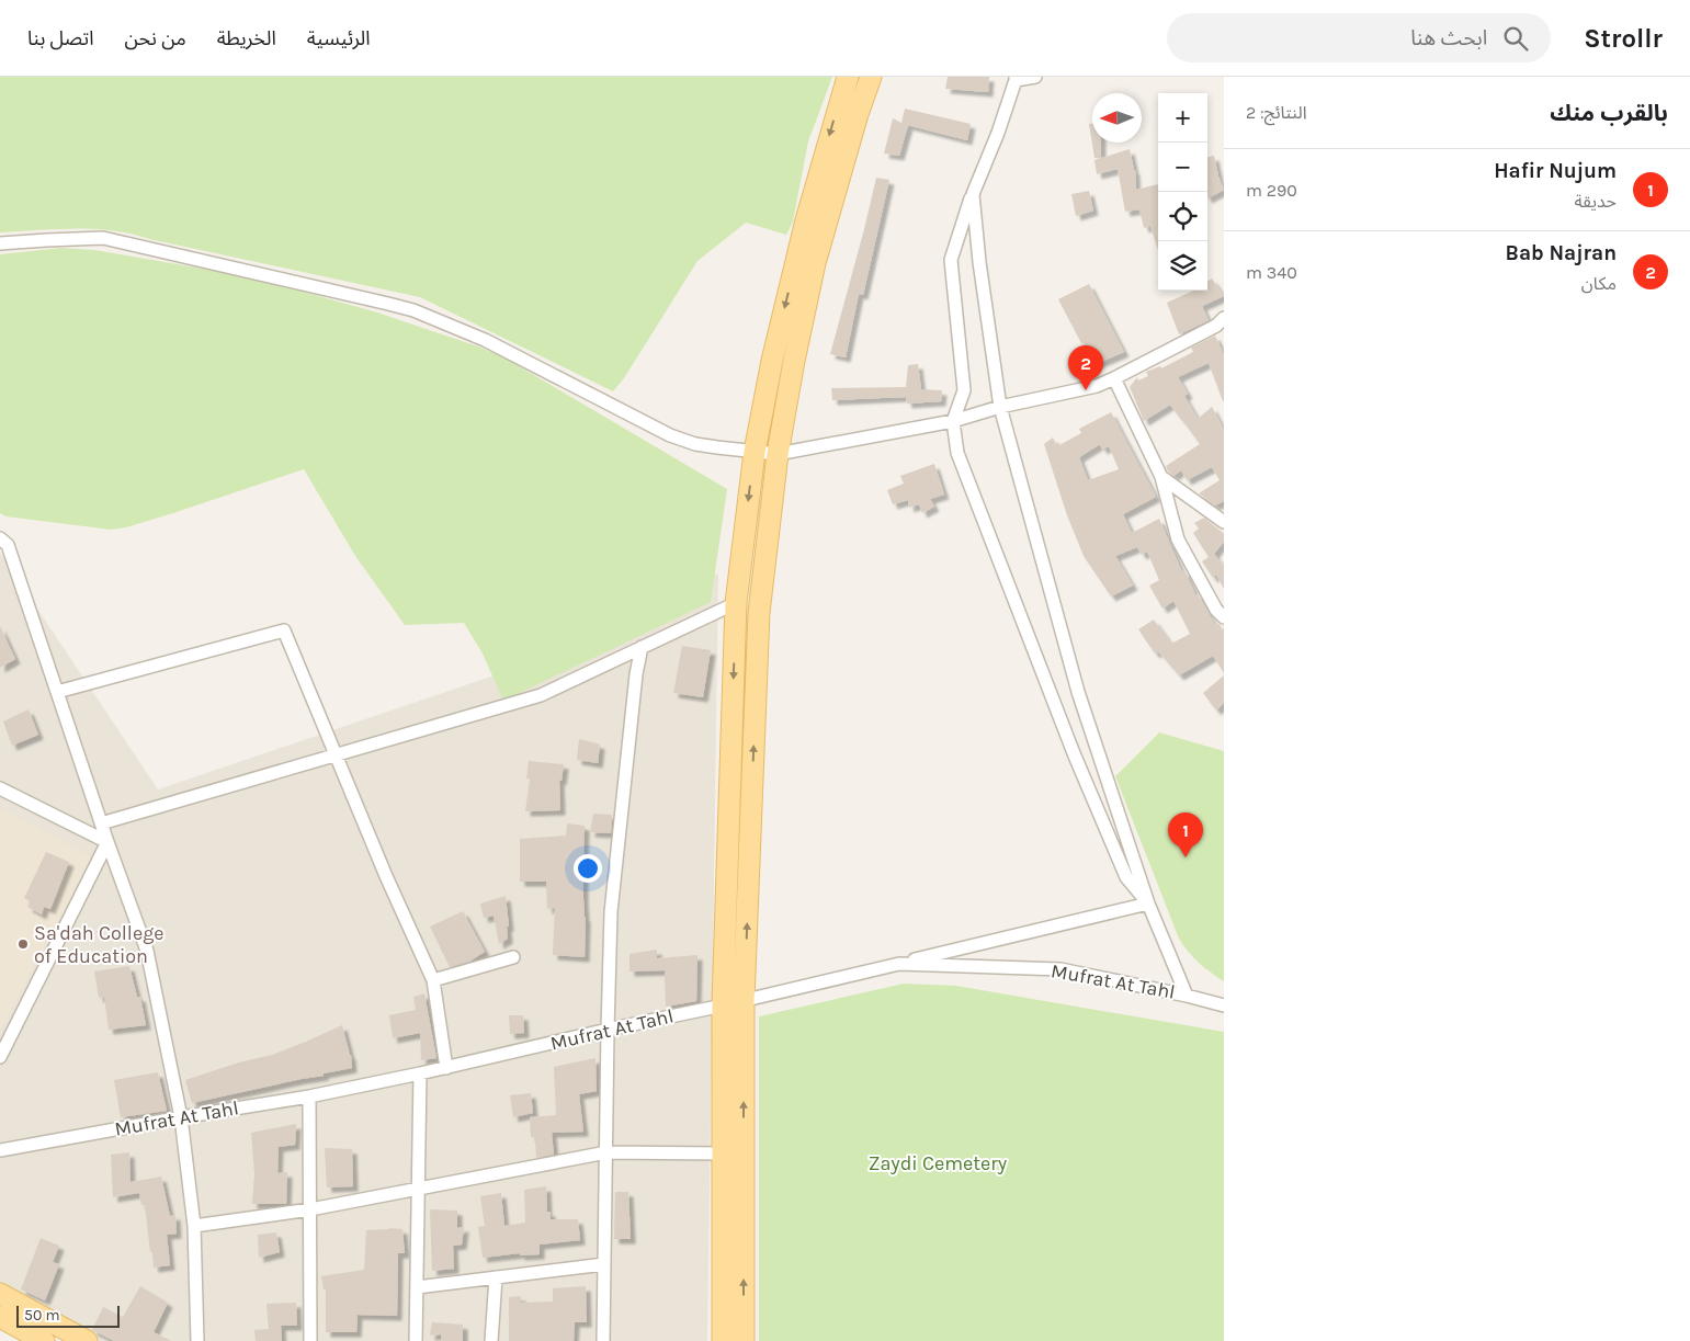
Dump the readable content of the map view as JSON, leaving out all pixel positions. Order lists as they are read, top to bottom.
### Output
{
  "streets": {
    "street": ["Mufrat At Tahl"]
  },
  "parks": ["Zaydi Cemetery"],
  "places": ["Sa'dah College of Education"],
  "scale_bar": "50 m",
  "north": "left",
  "page": {
    "header": "Strollr",
    "search": "ابحث هنا",
    "nav": [
      "الرئيسية",
      "الخريطة",
      "من نحن",
      "اتصل بنا"
    ],
    "heading": ["بالقرب منك", "النتائج: 2"],
    "map_buttons": ["+", "−"],
    "list": [
      {
        "mark": "1",
        "name": "Hafir Nujum",
        "note": "حديقة",
        "value": "290 m"
      },
      {
        "mark": "2",
        "name": "Bab Najran",
        "note": "مكان",
        "value": "340 m"
      }
    ],
    "pins": ["2", "1"],
    "scale": "50 m"
  }
}
